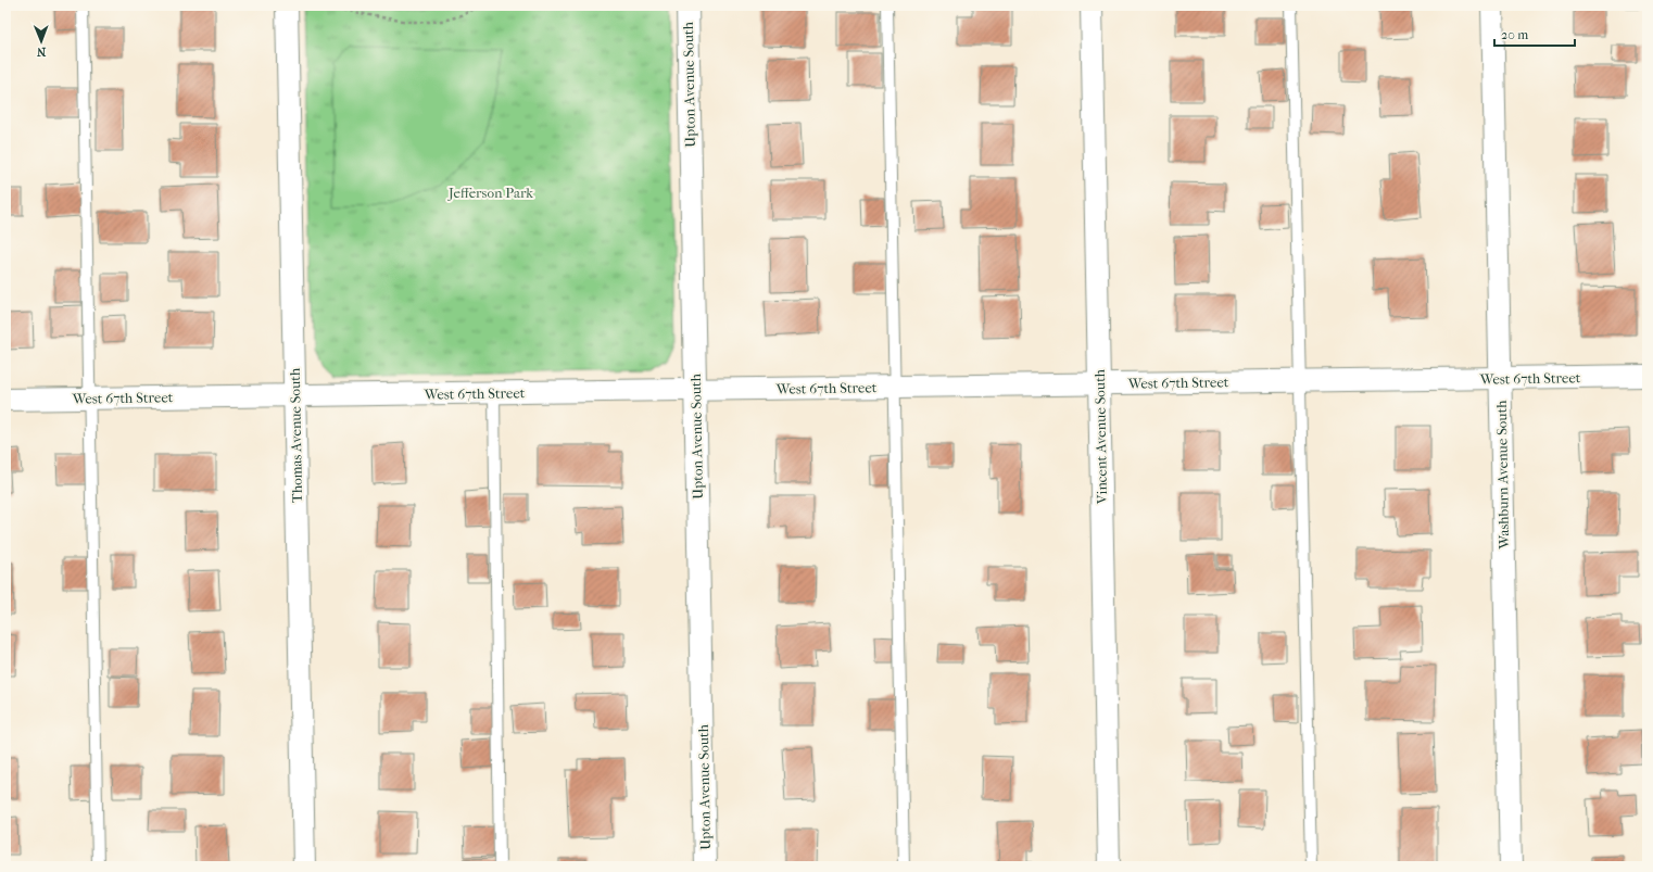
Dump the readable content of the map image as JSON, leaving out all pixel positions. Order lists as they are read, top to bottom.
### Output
{
  "streets": {
    "street": [
      "Upton Avenue South",
      "West 67th Street",
      "Thomas Avenue South",
      "Vincent Avenue South",
      "Washburn Avenue South"
    ]
  },
  "crossings": [
    ["Upton Avenue South", "West 67th Street"],
    ["West 67th Street", "Thomas Avenue South"],
    ["West 67th Street", "Vincent Avenue South"],
    ["West 67th Street", "Washburn Avenue South"]
  ],
  "parks": ["Jefferson Park"],
  "scale_bar": "20 m",
  "north": "bottom"
}
